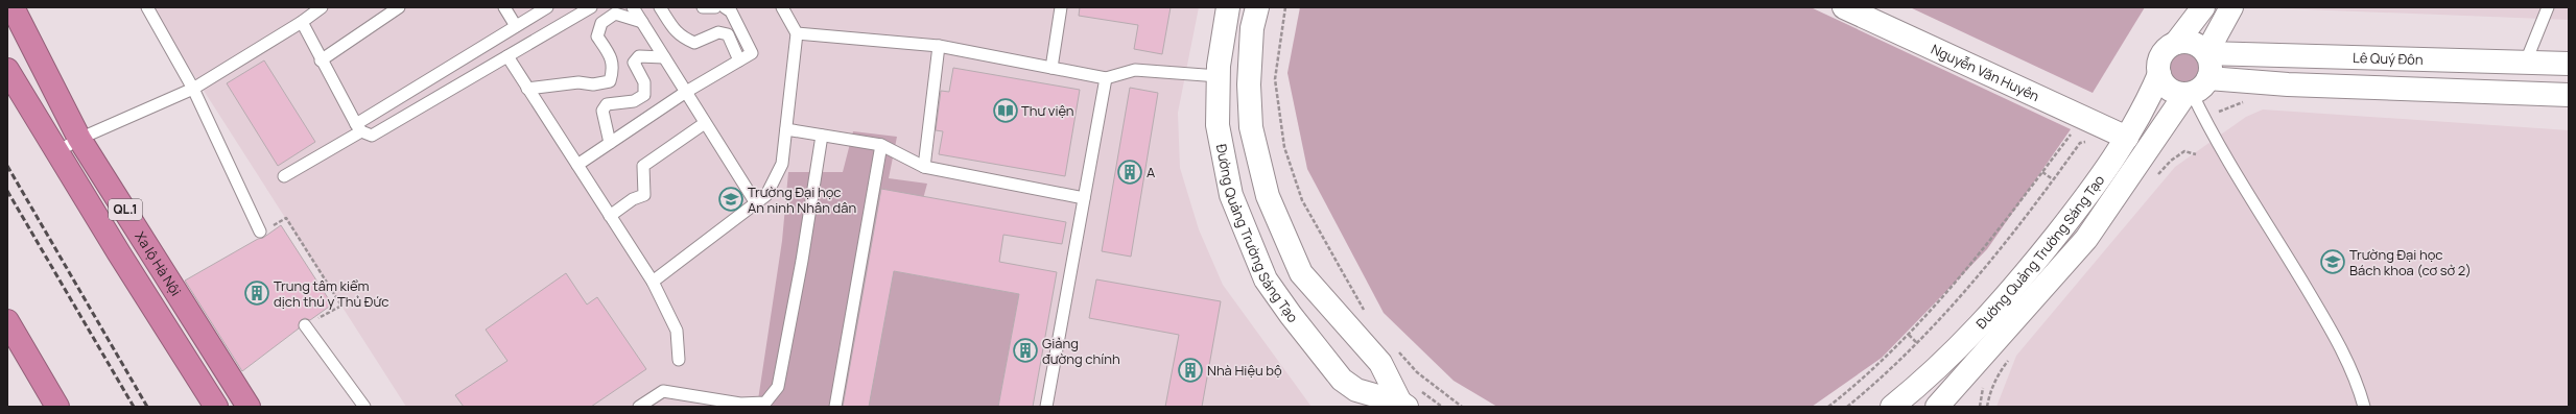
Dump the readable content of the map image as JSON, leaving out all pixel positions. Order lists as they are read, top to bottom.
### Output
{
  "streets": {
    "highway": ["QL.1", "Xa lộ Hà Nội"],
    "street": ["Lê Quý Đôn", "Nguyễn Văn Huyên", "Đường Quảng Trường Sáng Tạo"]
  },
  "crossings": [
    ["Lê Quý Đôn", "Đường Quảng Trường Sáng Tạo"],
    ["Nguyễn Văn Huyên", "Đường Quảng Trường Sáng Tạo"]
  ],
  "places": {
    "library": ["Thư viện"],
    "building": [
      "A",
      "Trung tâm kiểm dịch thú y Thủ Đức",
      "Giảng đường chính",
      "Nhà Hiệu bộ"
    ],
    "school or university": ["Trường Đại học An ninh Nhân dân", "Trường Đại học Bách khoa (cơ sở 2)"]
  }
}
